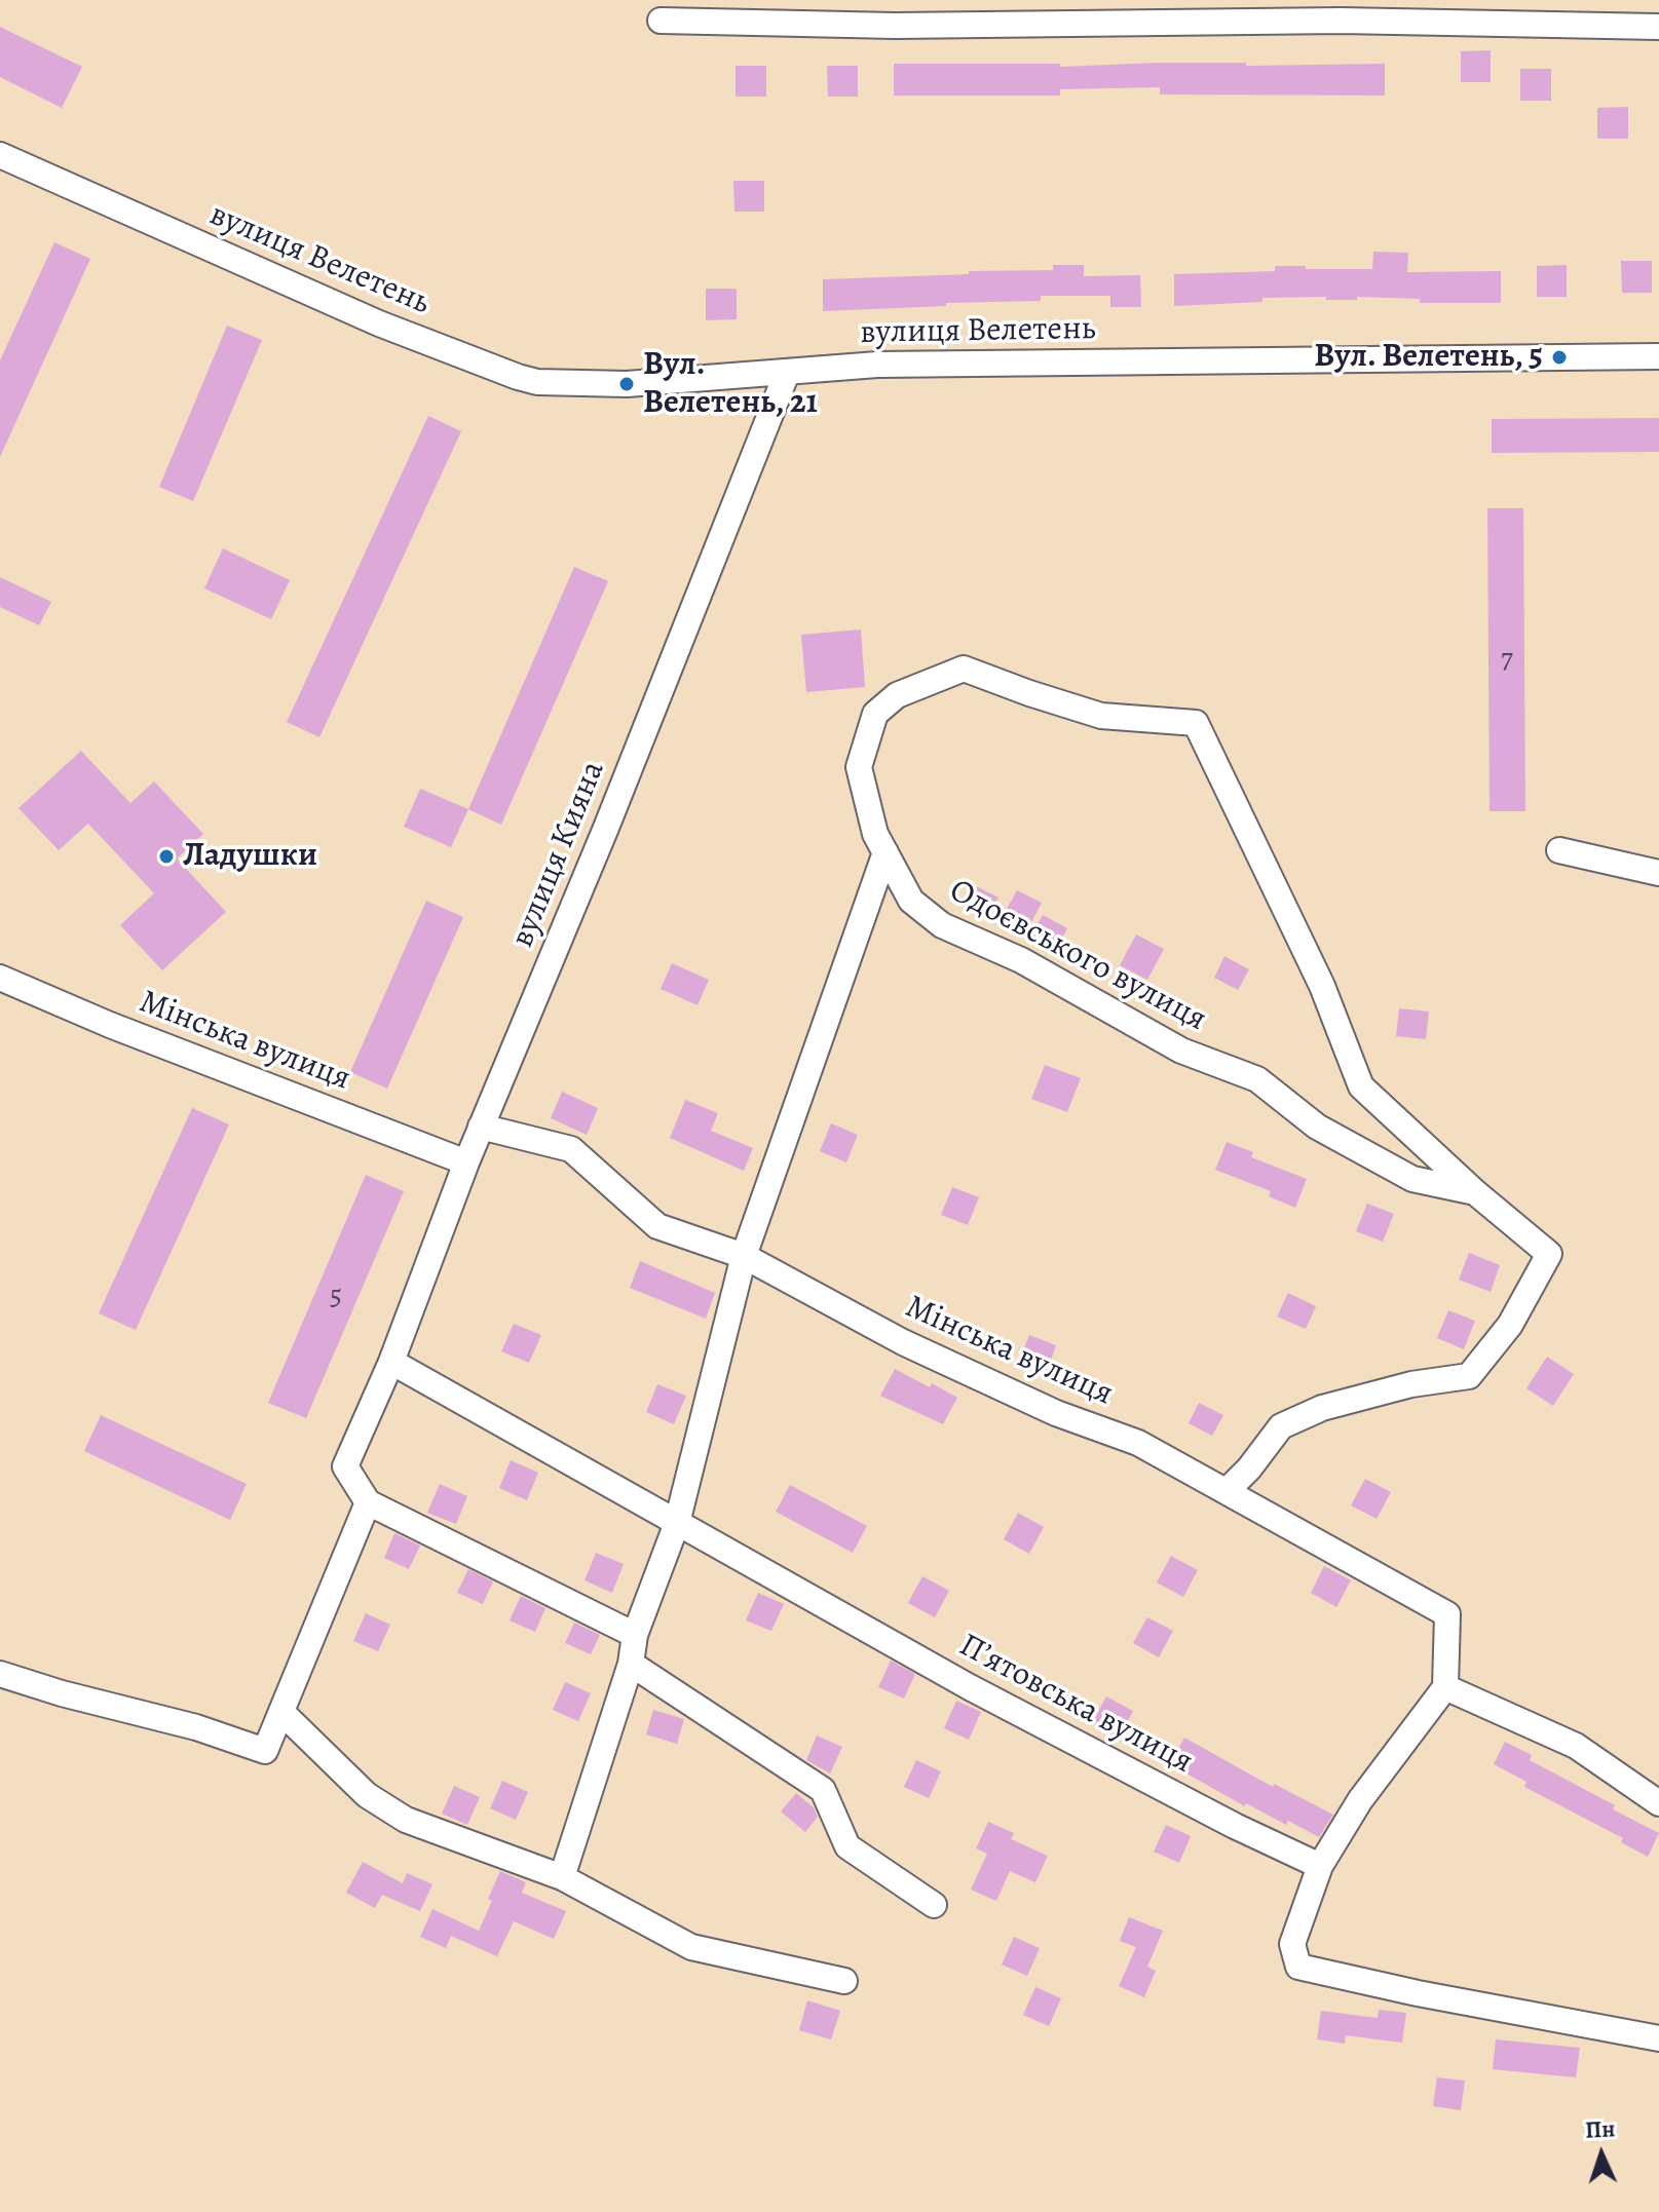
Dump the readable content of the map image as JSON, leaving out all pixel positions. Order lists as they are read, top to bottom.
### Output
{
  "streets": {
    "street": [
      "вулиця Велетень",
      "вулиця Кияна",
      "Одоєвського вулиця",
      "Мінська вулиця",
      "П’ятовська вулиця"
    ]
  },
  "crossings": [
    ["вулиця Велетень", "вулиця Кияна"],
    ["вулиця Кияна", "Мінська вулиця"],
    ["вулиця Кияна", "П’ятовська вулиця"],
    ["Одоєвського вулиця", "Мінська вулиця"]
  ],
  "places": ["Вул. Велетень, 5", "Вул. Велетень, 21", "Ладушки"],
  "house_numbers": ["7", "5"],
  "north": "top"
}
